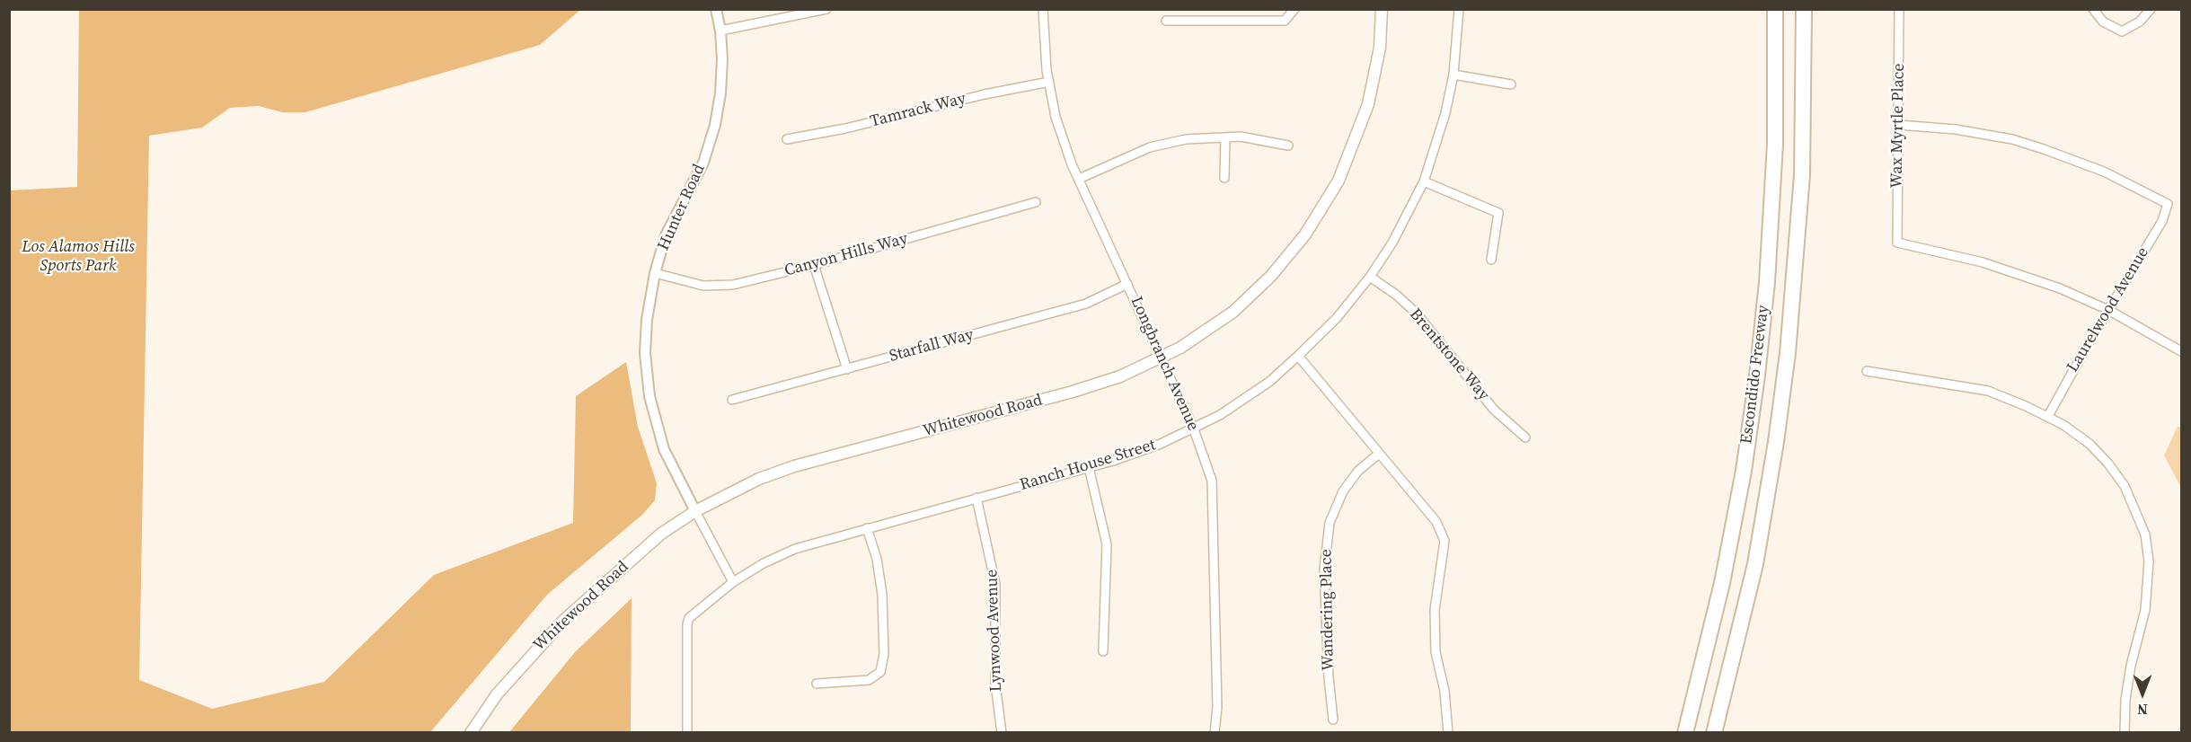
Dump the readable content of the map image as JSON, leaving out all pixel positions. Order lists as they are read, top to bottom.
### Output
{
  "streets": {
    "highway": ["Escondido Freeway"],
    "main road": ["Whitewood Road"],
    "street": [
      "Tamrack Way",
      "Wax Myrtle Place",
      "Hunter Road",
      "Canyon Hills Way",
      "Laurelwood Avenue",
      "Starfall Way",
      "Brentstone Way",
      "Longbranch Avenue",
      "Ranch House Street",
      "Wandering Place",
      "Lynwood Avenue"
    ]
  },
  "crossings": [
    ["Tamrack Way", "Longbranch Avenue"],
    ["Wax Myrtle Place", "Laurelwood Avenue"],
    ["Hunter Road", "Canyon Hills Way"],
    ["Hunter Road", "Whitewood Road"],
    ["Hunter Road", "Ranch House Street"],
    ["Starfall Way", "Longbranch Avenue"],
    ["Brentstone Way", "Ranch House Street"],
    ["Longbranch Avenue", "Whitewood Road"],
    ["Longbranch Avenue", "Ranch House Street"],
    ["Ranch House Street", "Lynwood Avenue"]
  ],
  "parks": ["Los Alamos Hills Sports Park"],
  "north": "bottom"
}
